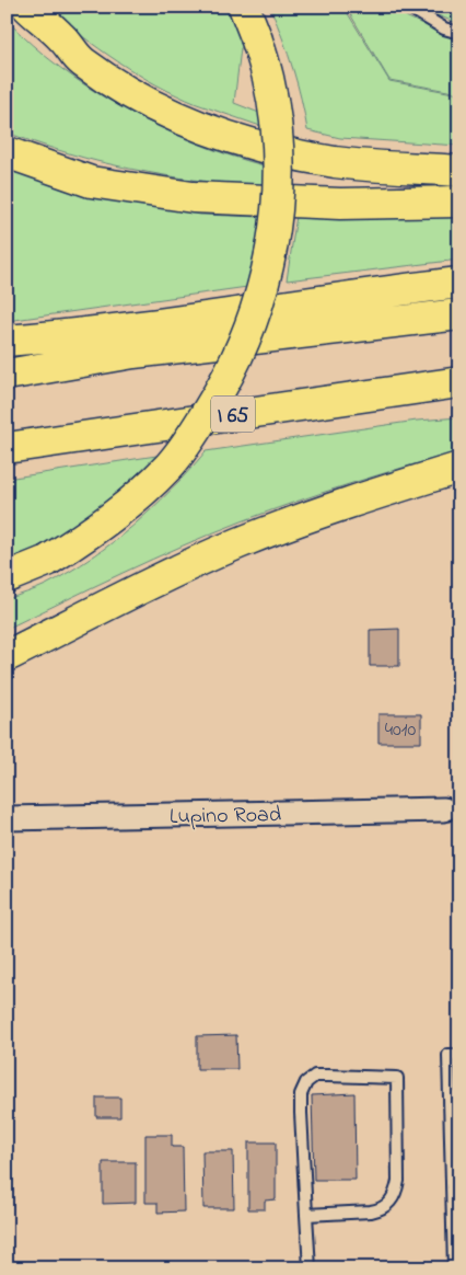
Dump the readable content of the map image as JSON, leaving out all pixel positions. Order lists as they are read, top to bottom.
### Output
{
  "streets": {
    "highway": ["I 65"],
    "street": ["Lupino Road"]
  },
  "house_numbers": ["4010"]
}
